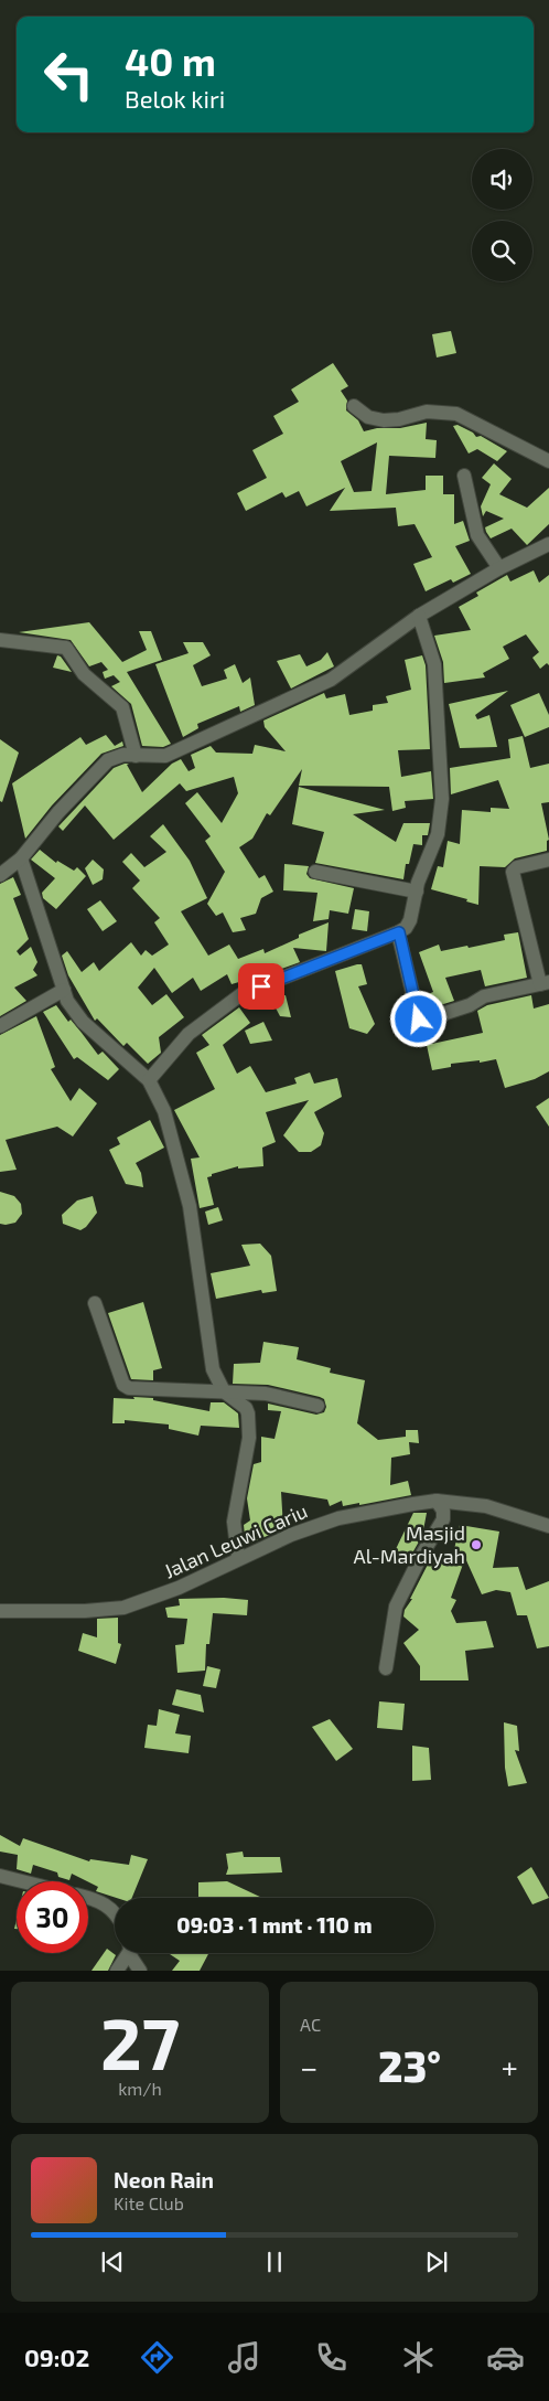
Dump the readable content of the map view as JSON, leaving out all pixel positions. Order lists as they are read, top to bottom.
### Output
{
  "streets": {
    "street": ["Jalan Leuwi Cariu"]
  },
  "places": ["Masjid Al-Mardiyah"],
  "page": {
    "turn": ["40 m", "Belok kiri"],
    "limit": "30",
    "trip": "09:03 · 1 mnt · 110 m",
    "tile": [
      ["27", "km/h"],
      "AC"
    ],
    "heat": ["−", "23°", "+"],
    "song": ["Neon Rain", "Kite Club"],
    "tabs": "09:02"
  }
}
